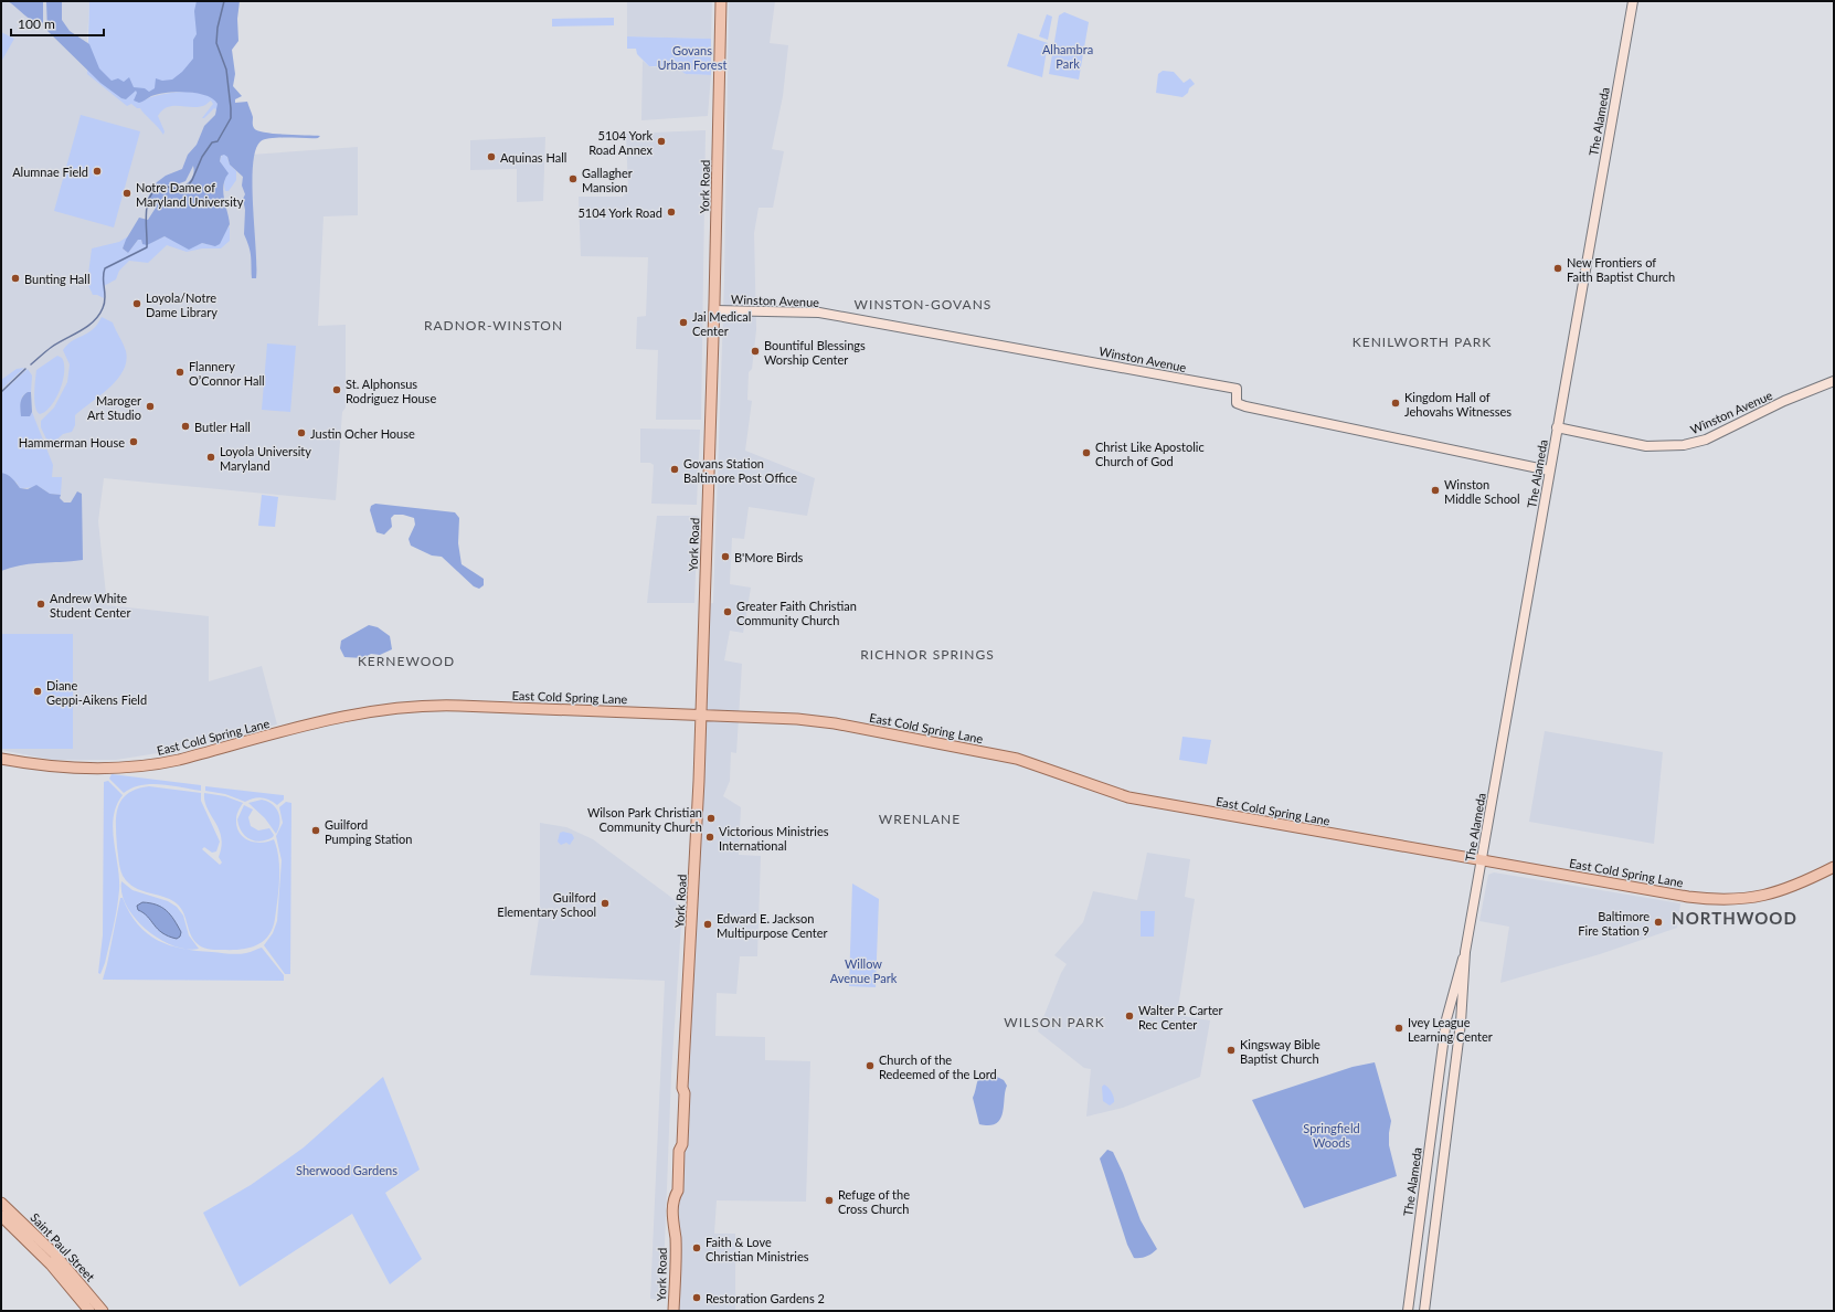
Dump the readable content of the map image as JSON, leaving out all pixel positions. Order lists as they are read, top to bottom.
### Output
{
  "streets": {
    "main road": [
      "The Alameda",
      "York Road",
      "Winston Avenue",
      "East Cold Spring Lane",
      "Saint Paul Street"
    ]
  },
  "crossings": [
    ["The Alameda", "Winston Avenue"],
    ["The Alameda", "East Cold Spring Lane"],
    ["York Road", "Winston Avenue"],
    ["York Road", "East Cold Spring Lane"]
  ],
  "districts": [
    "WINSTON-GOVANS",
    "RADNOR-WINSTON",
    "KENILWORTH PARK",
    "RICHNOR SPRINGS",
    "KERNEWOOD",
    "WRENLANE",
    "NORTHWOOD",
    "WILSON PARK"
  ],
  "parks": [
    "Alhambra Park",
    "Govans Urban Forest",
    "Willow Avenue Park",
    "Springfield Woods",
    "Sherwood Gardens"
  ],
  "places": [
    "5104 York Road Annex",
    "Aquinas Hall",
    "Alumnae Field",
    "Gallagher Mansion",
    "Notre Dame of Maryland University",
    "5104 York Road",
    "New Frontiers of Faith Baptist Church",
    "Bunting Hall",
    "Loyola/Notre Dame Library",
    "Jai Medical Center",
    "Bountiful Blessings Worship Center",
    "Flannery O’Connor Hall",
    "St. Alphonsus Rodriguez House",
    "Kingdom Hall of Jehovahs Witnesses",
    "Maroger Art Studio",
    "Butler Hall",
    "Justin Ocher House",
    "Hammerman House",
    "Christ Like Apostolic Church of God",
    "Loyola University Maryland",
    "Govans Station Baltimore Post Office",
    "Winston Middle School",
    "B'More Birds",
    "Andrew White Student Center",
    "Greater Faith Christian Community Church",
    "Diane Geppi-Aikens Field",
    "Wilson Park Christian Community Church",
    "Guilford Pumping Station",
    "Victorious Ministries International",
    "Guilford Elementary School",
    "Baltimore Fire Station 9",
    "Edward E. Jackson Multipurpose Center",
    "Walter P. Carter Rec Center",
    "Ivey League Learning Center",
    "Kingsway Bible Baptist Church",
    "Church of the Redeemed of the Lord",
    "Refuge of the Cross Church",
    "Faith & Love Christian Ministries",
    "Restoration Gardens 2"
  ],
  "scale_bar": "100 m"
}
